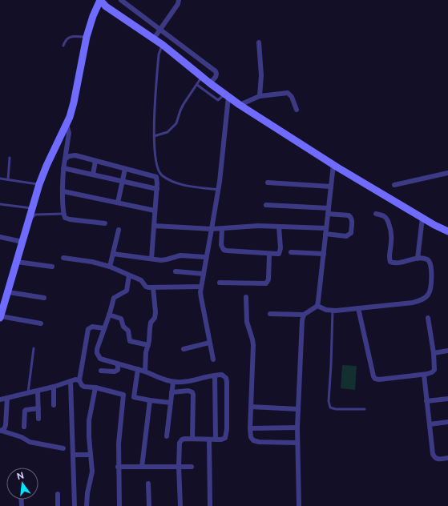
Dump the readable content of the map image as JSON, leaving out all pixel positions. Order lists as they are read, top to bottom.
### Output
{
  "north": "top"
}
